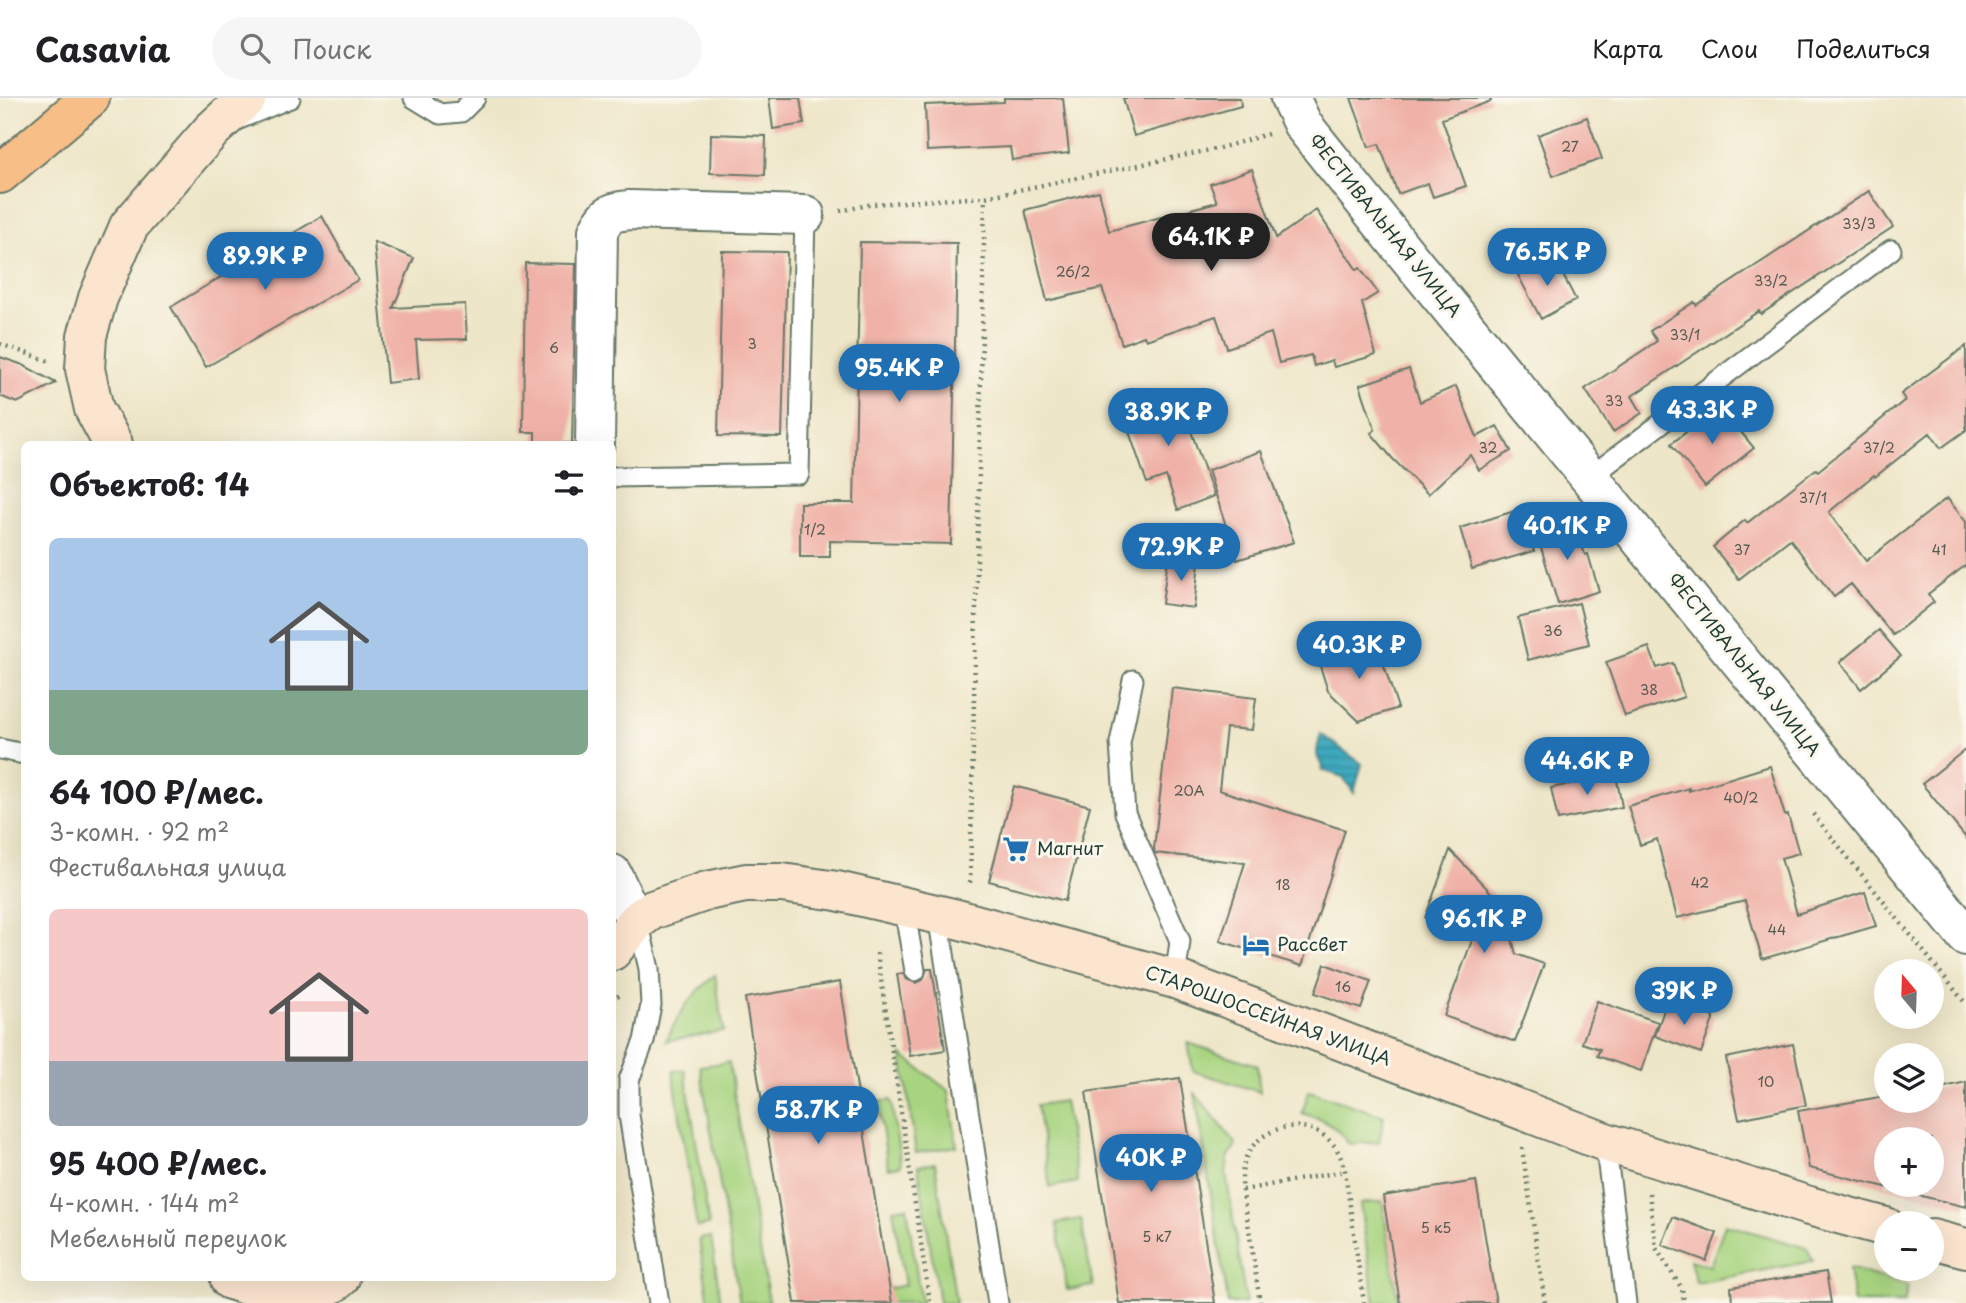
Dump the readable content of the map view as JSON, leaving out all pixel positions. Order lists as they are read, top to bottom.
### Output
{
  "streets": {
    "street": ["ФЕСТИВАЛЬНАЯ УЛИЦА", "СТАРОШОССЕЙНАЯ УЛИЦА"]
  },
  "places": {
    "supermarket": ["Магнит"],
    "hotel": ["Рассвет"]
  },
  "house_numbers": [
    "27",
    "33/3",
    "26/2",
    "33/2",
    "33/1",
    "3",
    "6",
    "33",
    "32",
    "37/2",
    "37/1",
    "1/2",
    "37",
    "41",
    "36",
    "38",
    "20А",
    "40/2",
    "42",
    "18",
    "44",
    "16",
    "10",
    "5 к5",
    "5 к7"
  ],
  "north": "top",
  "page": {
    "header": "Casavia",
    "search": "Поиск",
    "nav": ["Карта", "Слои", "Поделиться"],
    "price": [
      "64.1K ₽",
      "76.5K ₽",
      "89.9K ₽",
      "95.4K ₽",
      "43.3K ₽",
      "38.9K ₽",
      "40.1K ₽",
      "72.9K ₽",
      "40.3K ₽",
      "44.6K ₽",
      "96.1K ₽",
      "39K ₽",
      "58.7K ₽",
      "40K ₽"
    ],
    "heading": "Объектов: 14",
    "list": [
      {
        "name": "64 100 ₽/мес.",
        "note": "3-комн. · 92 m² · Фестивальная улица"
      },
      {
        "name": "95 400 ₽/мес.",
        "note": "4-комн. · 144 m² · Мебельный переулок"
      }
    ],
    "map_buttons": ["+", "−"]
  }
}
